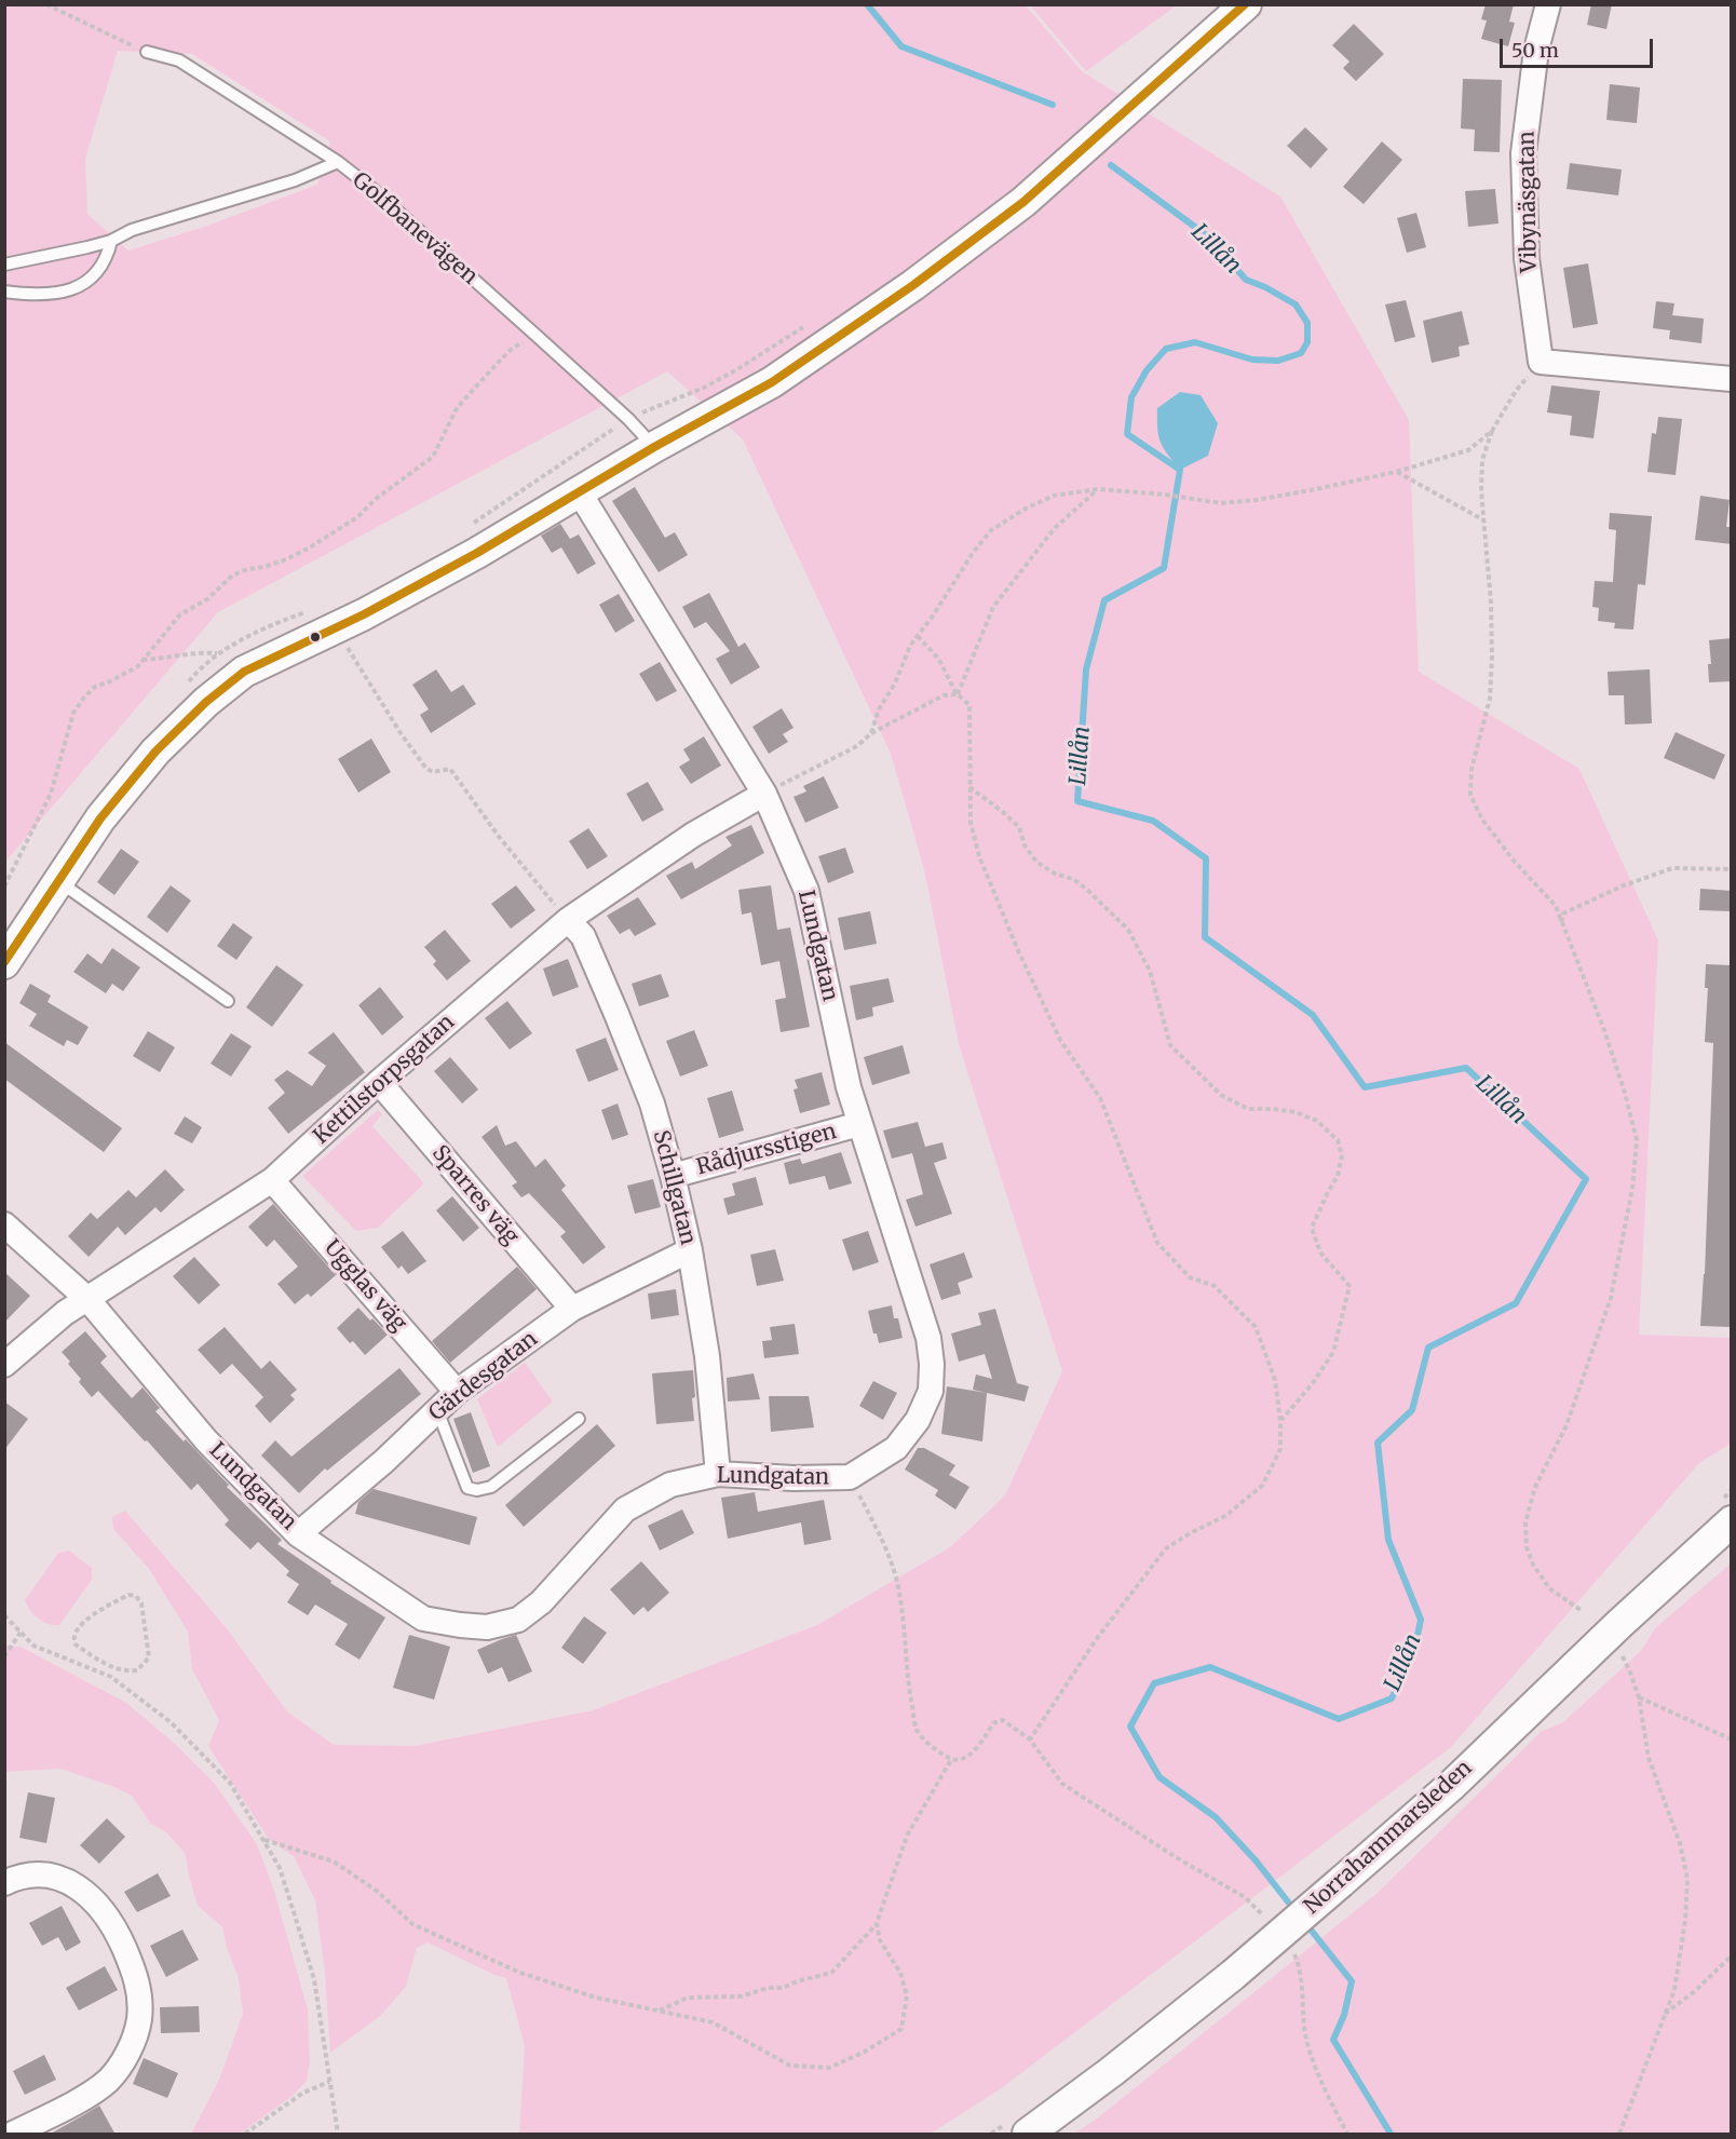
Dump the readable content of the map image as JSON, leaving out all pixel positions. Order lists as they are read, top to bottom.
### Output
{
  "streets": {
    "street": [
      "Vibynäsgatan",
      "Lundgatan",
      "Kettilstorpsgatan",
      "Rådjursstigen",
      "Schillgatan",
      "Sparres väg",
      "Ugglas väg",
      "Gärdesgatan",
      "Norrahammarsleden"
    ],
    "lane": ["Golfbanevägen"]
  },
  "crossings": [
    ["Lundgatan", "Kettilstorpsgatan"],
    ["Lundgatan", "Rådjursstigen"],
    ["Lundgatan", "Schillgatan"],
    ["Lundgatan", "Gärdesgatan"],
    ["Kettilstorpsgatan", "Schillgatan"],
    ["Kettilstorpsgatan", "Sparres väg"],
    ["Kettilstorpsgatan", "Ugglas väg"],
    ["Rådjursstigen", "Schillgatan"],
    ["Schillgatan", "Gärdesgatan"],
    ["Sparres väg", "Gärdesgatan"],
    ["Ugglas väg", "Gärdesgatan"]
  ],
  "water": ["Lillån"],
  "scale_bar": "50 m"
}
